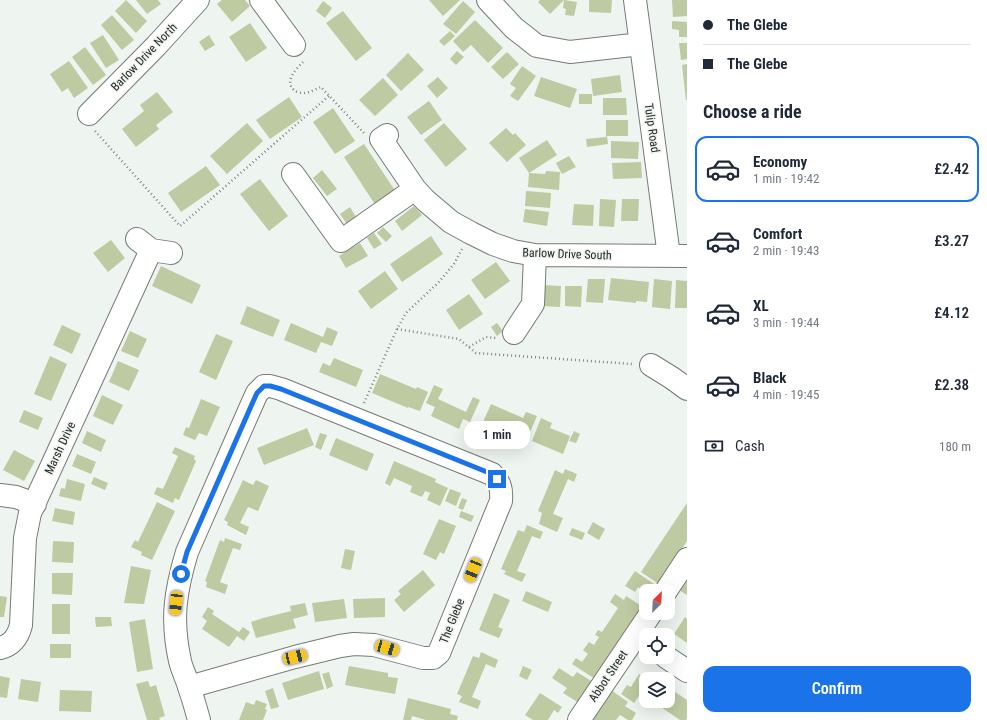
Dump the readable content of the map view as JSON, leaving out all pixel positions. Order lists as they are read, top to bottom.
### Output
{
  "streets": {
    "street": [
      "Barlow Drive North",
      "Tulip Road",
      "Barlow Drive South",
      "Marsh Drive",
      "The Glebe",
      "Abbot Street"
    ]
  },
  "crossings": [
    ["Tulip Road", "Barlow Drive South"]
  ],
  "north": "top right",
  "page": {
    "banner": ["The Glebe", "The Glebe"],
    "heading": "Choose a ride",
    "list": [
      {
        "name": "Economy",
        "note": "1 min · 19:42",
        "value": "£2.42"
      },
      {
        "name": "Comfort",
        "note": "2 min · 19:43",
        "value": "£3.27"
      },
      {
        "name": "XL",
        "note": "3 min · 19:44",
        "value": "£4.12"
      },
      {
        "name": "Black",
        "note": "4 min · 19:45",
        "value": "£2.38"
      }
    ],
    "bubble": "1 min",
    "pay": ["Cash", "180 m"],
    "buttons": "Confirm"
  }
}
